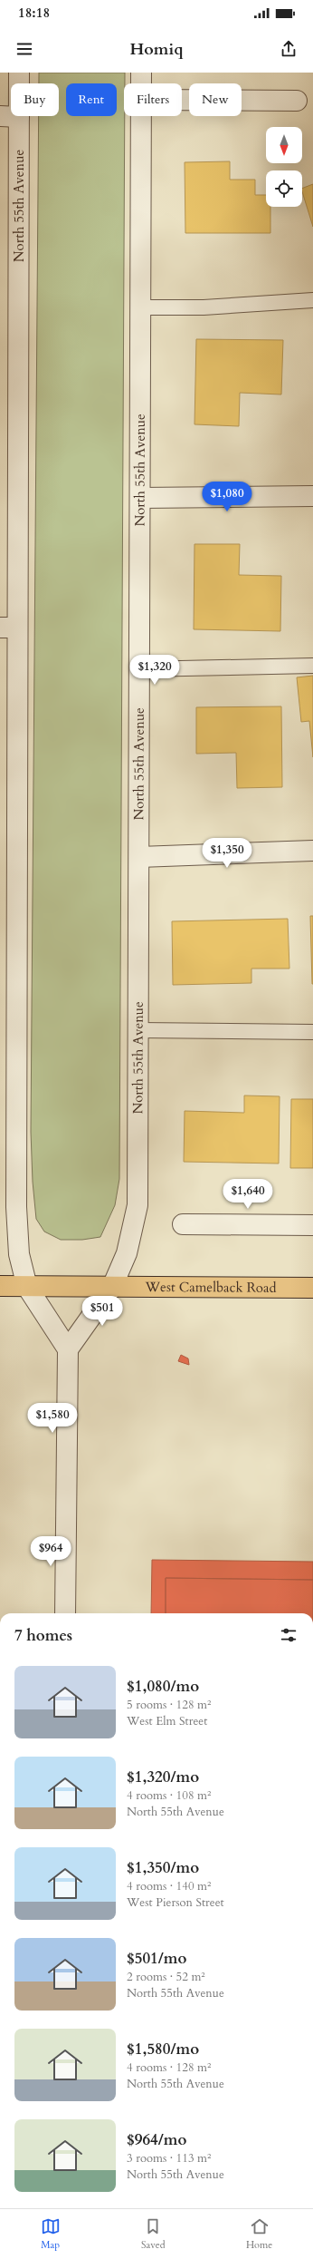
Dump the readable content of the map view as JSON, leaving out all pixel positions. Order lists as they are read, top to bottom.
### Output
{
  "streets": {
    "main road": ["West Camelback Road"],
    "street": ["North 55th Avenue"]
  },
  "crossings": [
    ["North 55th Avenue", "West Camelback Road"]
  ],
  "north": "bottom",
  "page": {
    "status": "18:18",
    "header": "Homiq",
    "chip": [
      "Buy",
      "Rent",
      "Filters",
      "New"
    ],
    "price": [
      "$1,080",
      "$1,320",
      "$1,350",
      "$1,640",
      "$501",
      "$1,580",
      "$964"
    ],
    "heading": "7 homes",
    "list": [
      {
        "name": "$1,080/mo",
        "note": "5 rooms · 128 m² · West Elm Street"
      },
      {
        "name": "$1,320/mo",
        "note": "4 rooms · 108 m² · North 55th Avenue"
      },
      {
        "name": "$1,350/mo",
        "note": "4 rooms · 140 m² · West Pierson Street"
      },
      {
        "name": "$501/mo",
        "note": "2 rooms · 52 m² · North 55th Avenue"
      },
      {
        "name": "$1,580/mo",
        "note": "4 rooms · 128 m² · North 55th Avenue"
      },
      {
        "name": "$964/mo",
        "note": "3 rooms · 113 m² · North 55th Avenue"
      }
    ],
    "tabs": ["Map", "Saved", "Home"]
  }
}
